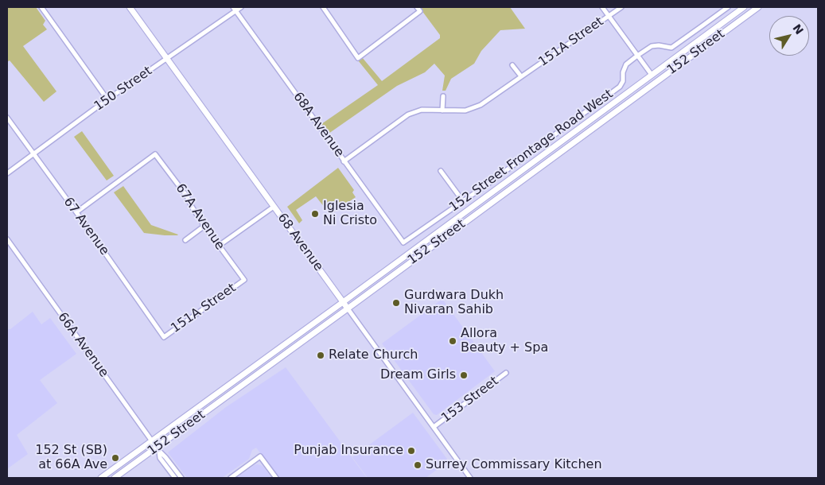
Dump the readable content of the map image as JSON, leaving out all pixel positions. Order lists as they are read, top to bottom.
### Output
{
  "streets": {
    "main road": ["152 Street", "68 Avenue"],
    "street": [
      "151A Street",
      "150 Street",
      "68A Avenue",
      "152 Street Frontage Road West",
      "67A Avenue",
      "67 Avenue",
      "66A Avenue",
      "153 Street"
    ]
  },
  "crossings": [
    ["151A Street", "68A Avenue"],
    ["151A Street", "67A Avenue"],
    ["151A Street", "67 Avenue"],
    ["152 Street", "68 Avenue"],
    ["152 Street", "66A Avenue"],
    ["150 Street", "68A Avenue"],
    ["150 Street", "67 Avenue"],
    ["150 Street", "68 Avenue"],
    ["68A Avenue", "152 Street Frontage Road West"],
    ["67A Avenue", "67 Avenue"],
    ["68 Avenue", "153 Street"]
  ],
  "places": [
    "Iglesia Ni Cristo",
    "Gurdwara Dukh Nivaran Sahib",
    "Allora Beauty + Spa",
    "Relate Church",
    "Dream Girls",
    "Punjab Insurance",
    "152 St (SB) at 66A Ave",
    "Surrey Commissary Kitchen"
  ],
  "north": "top right"
}
